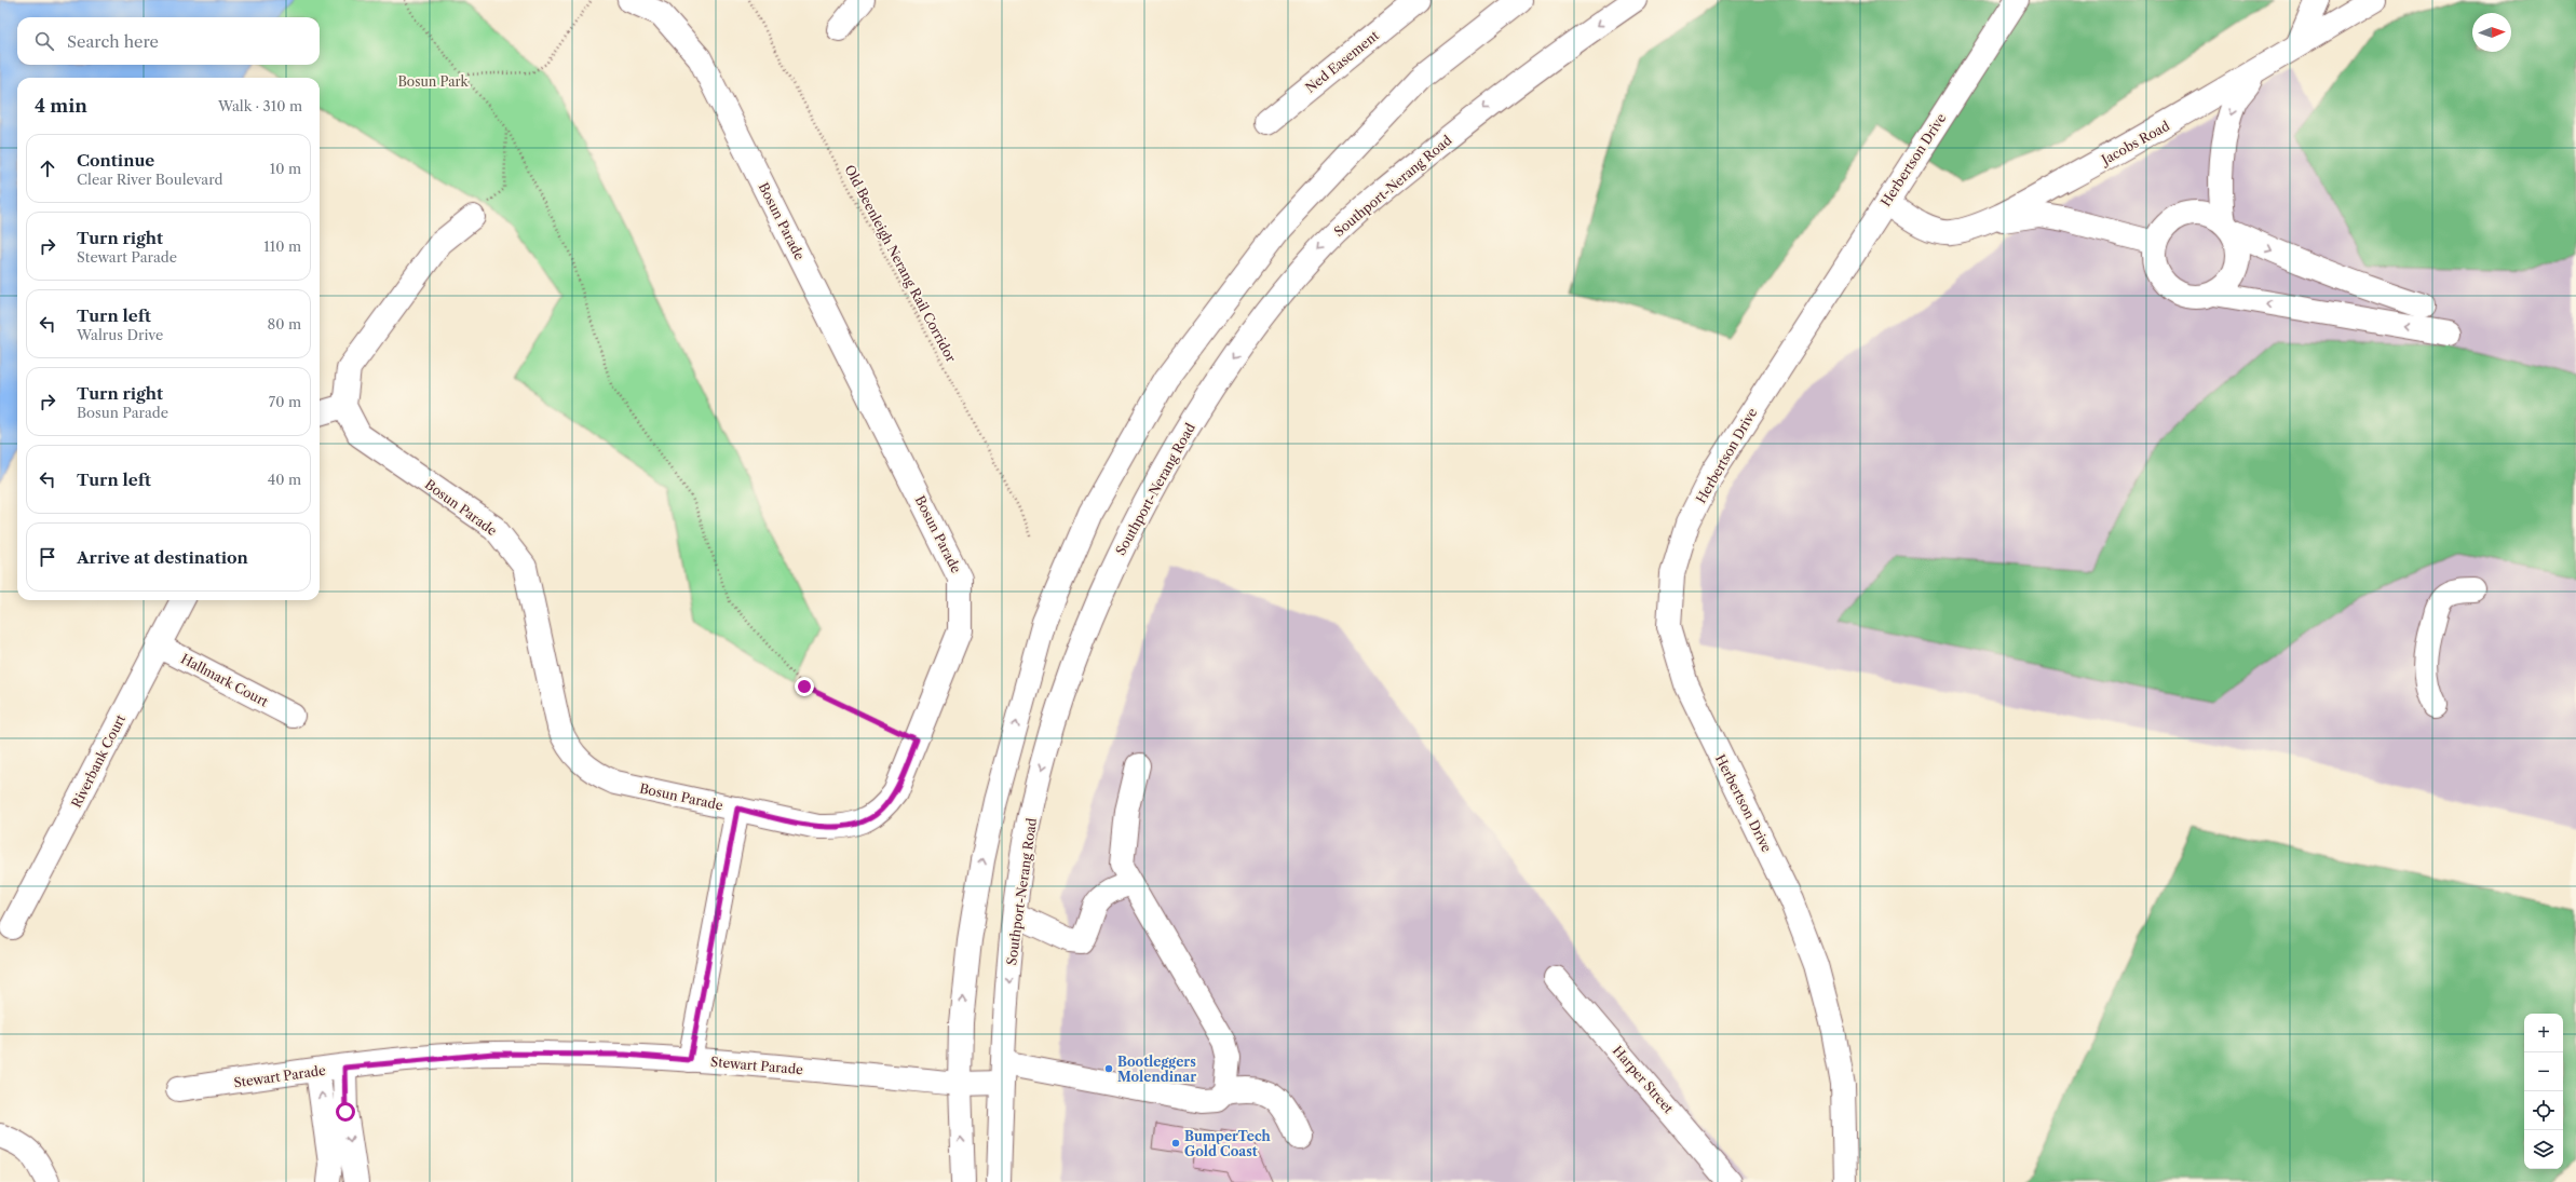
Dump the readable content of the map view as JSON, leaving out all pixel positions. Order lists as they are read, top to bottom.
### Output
{
  "streets": {
    "street": [
      "Ned Easement",
      "Jacobs Road",
      "Herbertson Drive",
      "Southport-Nerang Road",
      "Bosun Parade",
      "Hallmark Court",
      "Riverbank Court",
      "Stewart Parade",
      "Harper Street"
    ],
    "path": ["Old Beenleigh Nerang Rail Corridor"]
  },
  "crossings": [
    ["Jacobs Road", "Herbertson Drive"],
    ["Southport-Nerang Road", "Stewart Parade"],
    ["Hallmark Court", "Riverbank Court"]
  ],
  "parks": ["Bosun Park"],
  "places": ["Bootleggers Molendinar", "BumperTech Gold Coast"],
  "north": "right",
  "page": {
    "search": "Search here",
    "heading": ["4 min", "Walk · 310 m"],
    "list": [
      ["Continue", "Clear River Boulevard", "10 m"],
      ["Turn right", "Stewart Parade", "110 m"],
      ["Turn left", "Walrus Drive", "80 m"],
      ["Turn right", "Bosun Parade", "70 m"],
      ["Turn left", "40 m"],
      "Arrive at destination"
    ],
    "map_buttons": ["+", "−"]
  }
}
